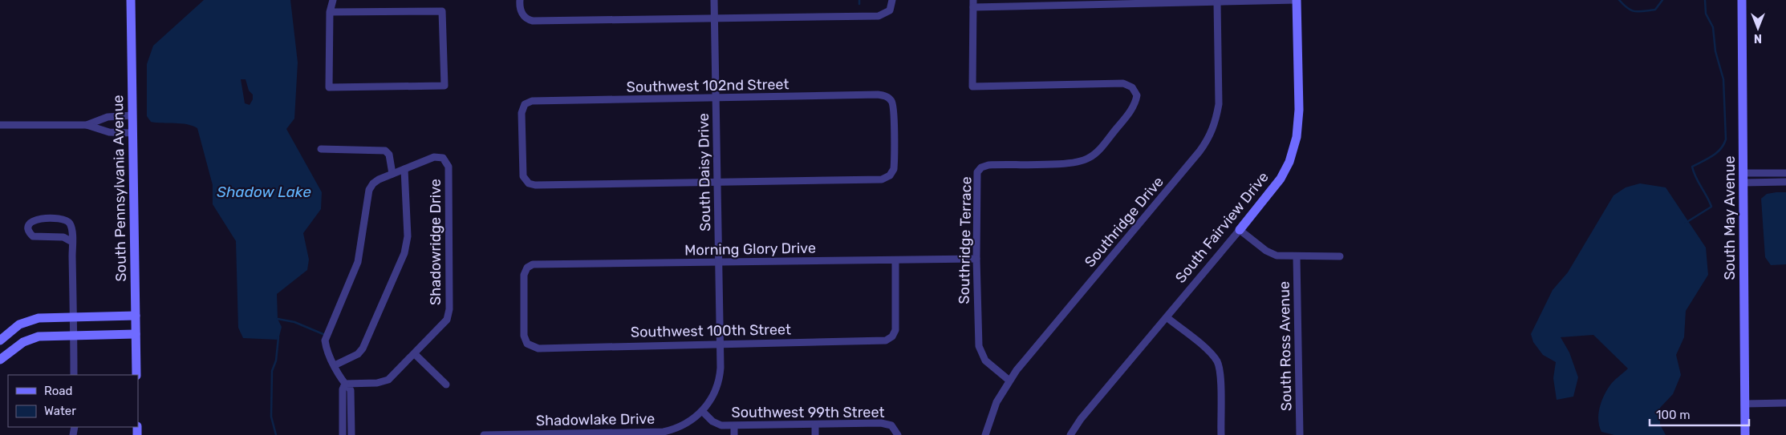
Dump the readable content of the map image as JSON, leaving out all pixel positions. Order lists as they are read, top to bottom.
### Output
{
  "streets": {
    "main road": ["South Pennsylvania Avenue", "South May Avenue", "South Fairview Drive"],
    "street": [
      "Southwest 102nd Street",
      "South Daisy Drive",
      "Southridge Drive",
      "Southridge Terrace",
      "Shadowridge Drive",
      "Morning Glory Drive",
      "Southwest 100th Street",
      "South Ross Avenue",
      "Southwest 99th Street",
      "Shadowlake Drive"
    ]
  },
  "crossings": [
    ["Southwest 102nd Street", "South Daisy Drive"],
    ["South Daisy Drive", "Morning Glory Drive"],
    ["South Daisy Drive", "Southwest 100th Street"],
    ["South Daisy Drive", "Southwest 99th Street"],
    ["South Daisy Drive", "Shadowlake Drive"],
    ["Southridge Drive", "Southridge Terrace"],
    ["Southridge Terrace", "Morning Glory Drive"],
    ["Morning Glory Drive", "Southwest 100th Street"],
    ["Southwest 99th Street", "Shadowlake Drive"]
  ],
  "water": ["Shadow Lake"],
  "legend": ["Road", "Water"],
  "scale_bar": "100 m",
  "north": "bottom"
}
